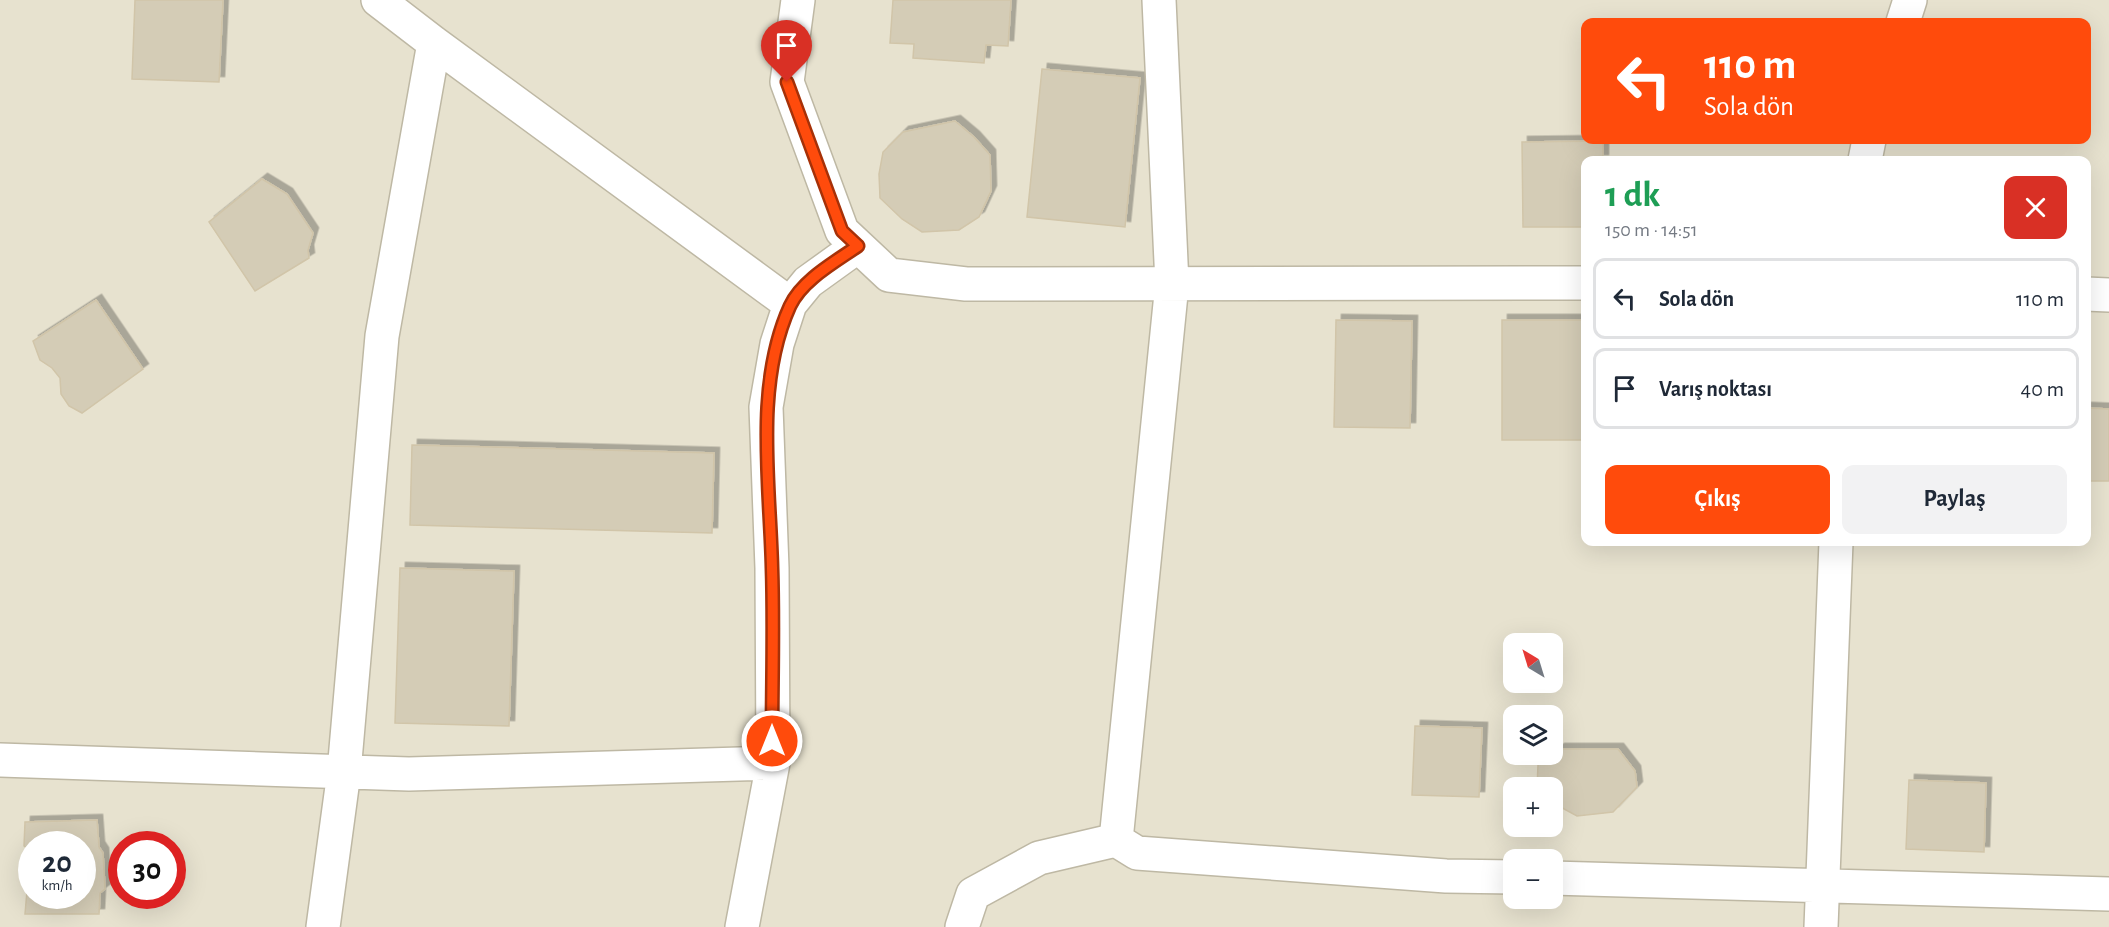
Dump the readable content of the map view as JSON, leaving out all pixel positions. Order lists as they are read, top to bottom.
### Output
{
  "north": "top left",
  "page": {
    "turn": ["110 m", "Sola dön"],
    "heading": ["1 dk", "150 m · 14:51"],
    "list": [
      {
        "name": "Sola dön",
        "value": "110 m"
      },
      {
        "name": "Varış noktası",
        "value": "40 m"
      }
    ],
    "buttons": ["Çıkış", "Paylaş"],
    "map_buttons": ["+", "−"],
    "speed": "20 km/h",
    "limit": "30"
  }
}
